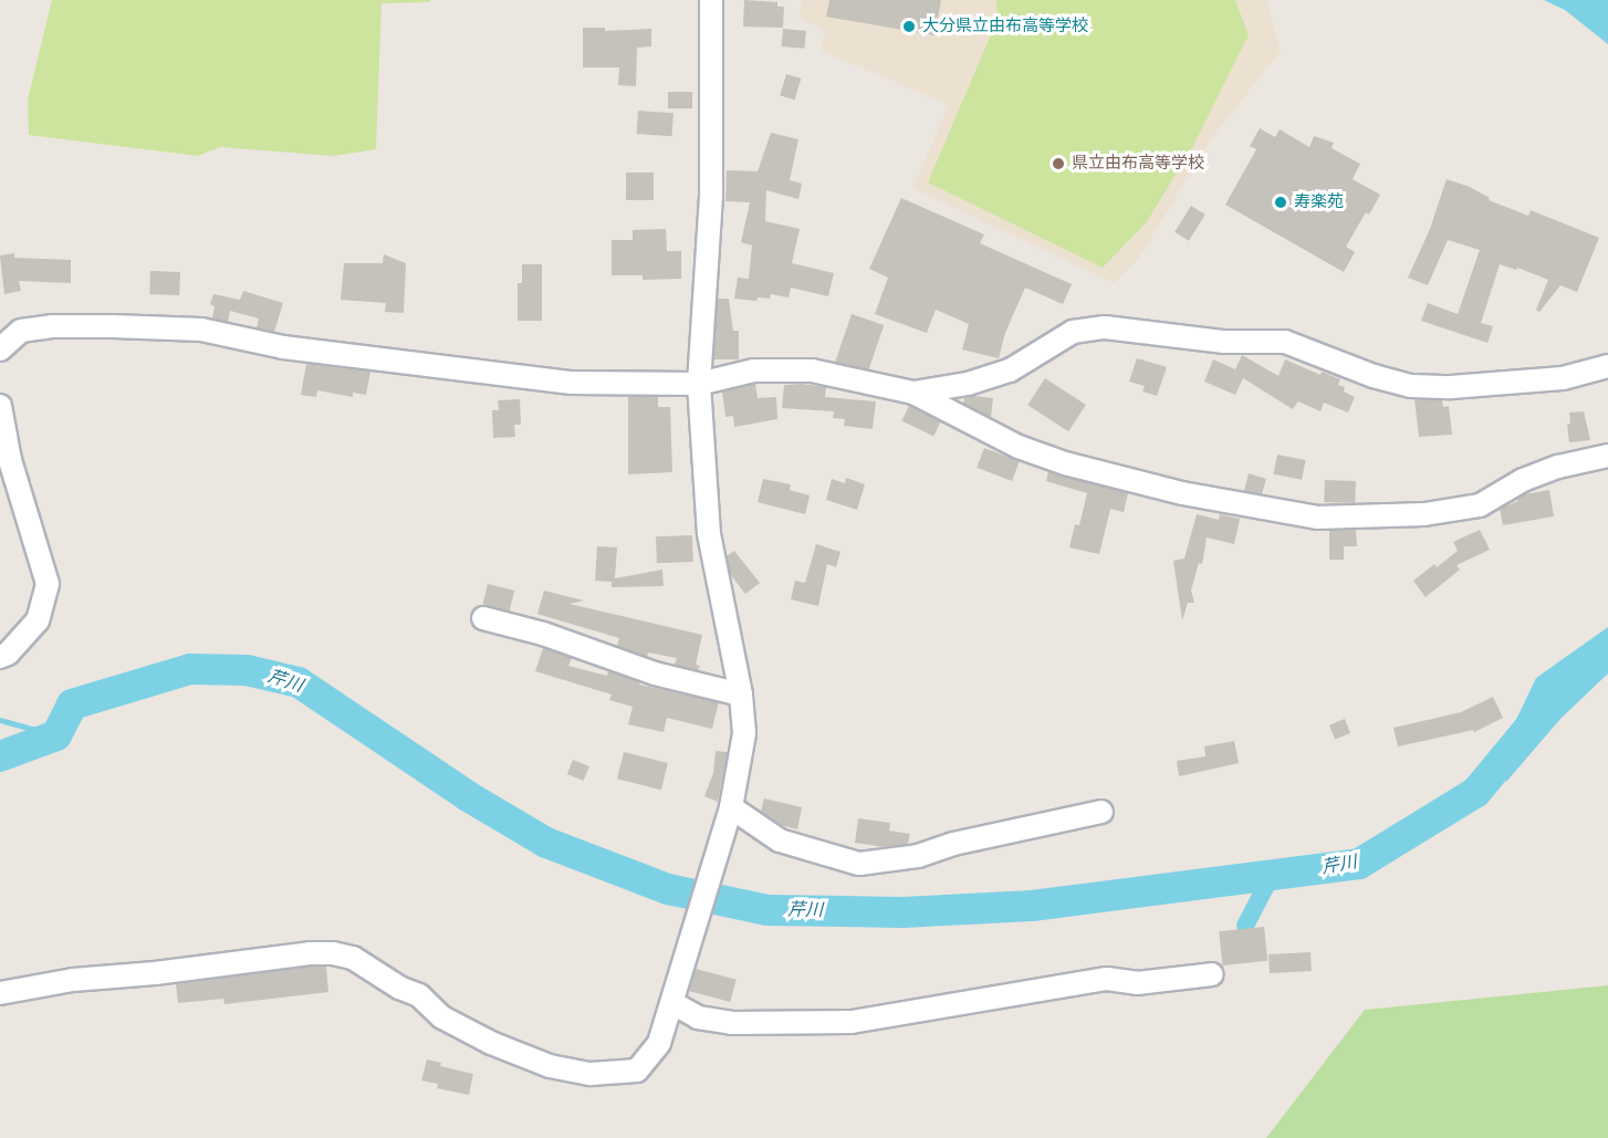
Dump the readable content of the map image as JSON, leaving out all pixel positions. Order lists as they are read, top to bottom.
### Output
{
  "water": ["芹川"],
  "places": ["大分県立由布高等学校", "県立由布高等学校", "寿楽苑"]
}
